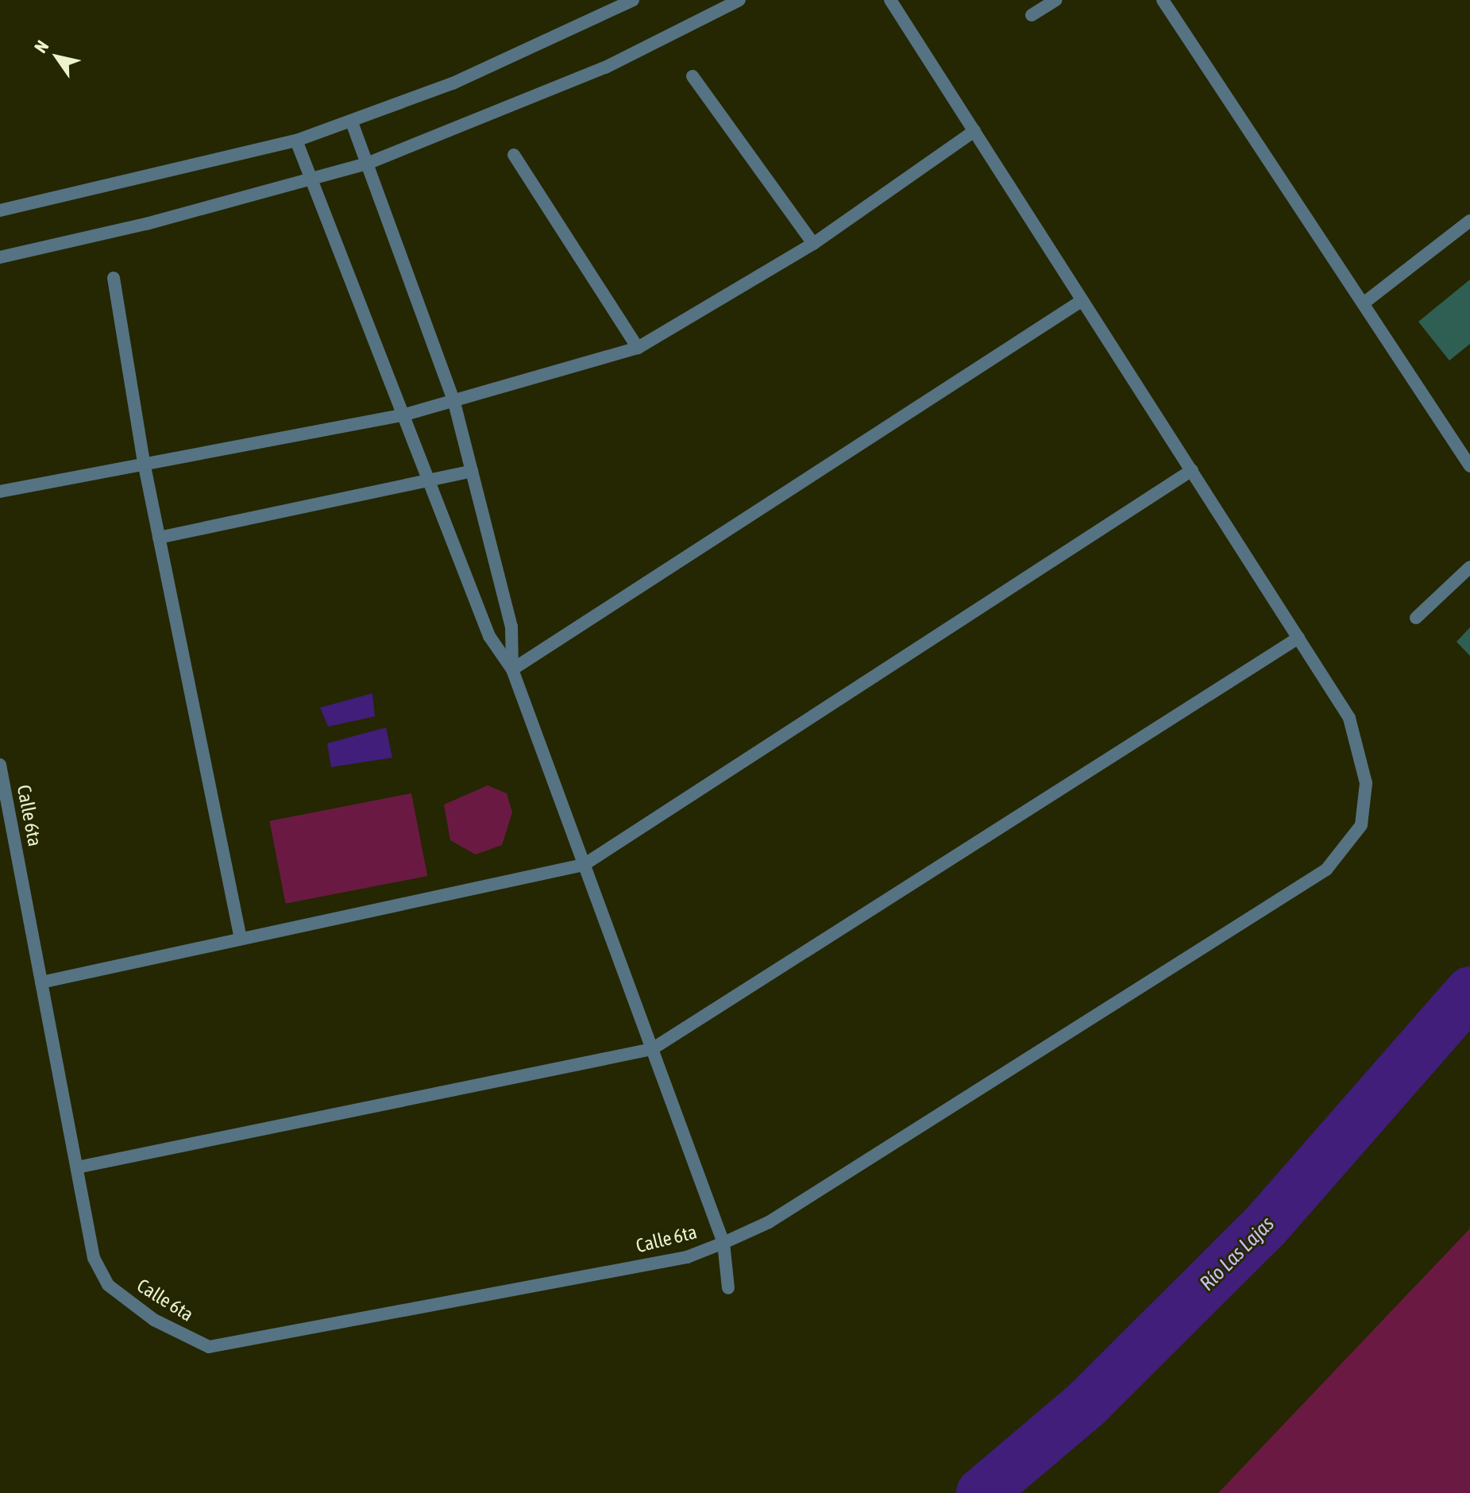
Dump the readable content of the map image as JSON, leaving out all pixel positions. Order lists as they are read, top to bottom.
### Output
{
  "streets": {
    "street": ["Calle 6ta"]
  },
  "water": ["Río Las Lajas"],
  "north": "top left"
}
